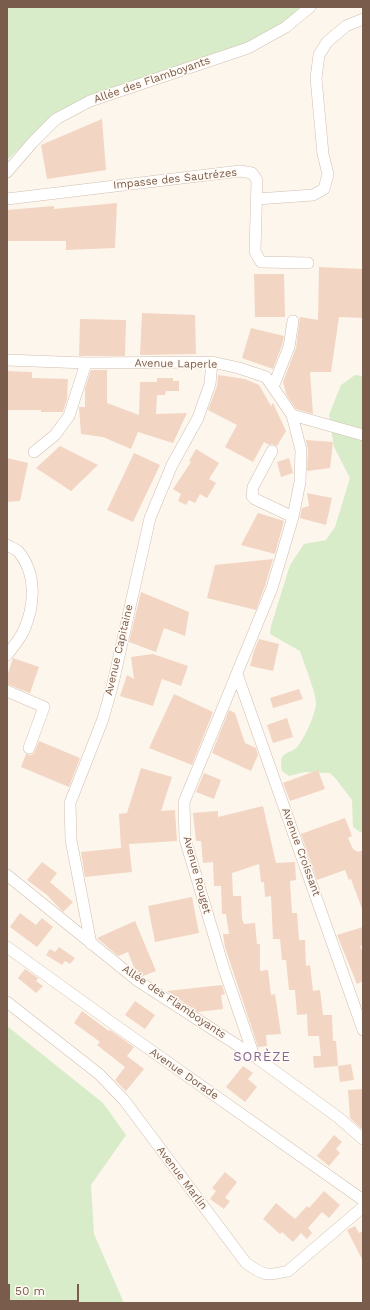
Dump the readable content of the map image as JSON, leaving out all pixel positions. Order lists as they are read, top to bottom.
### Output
{
  "streets": {
    "street": [
      "Allée des Flamboyants",
      "Impasse des Sautrézes",
      "Avenue Laperle",
      "Avenue Capitaine",
      "Avenue Croissant",
      "Avenue Rouget",
      "Avenue Dorade",
      "Avenue Marlin"
    ]
  },
  "crossings": [
    ["Allée des Flamboyants", "Avenue Capitaine"],
    ["Allée des Flamboyants", "Avenue Rouget"],
    ["Avenue Laperle", "Avenue Capitaine"],
    ["Avenue Laperle", "Avenue Croissant"],
    ["Avenue Laperle", "Avenue Rouget"],
    ["Avenue Croissant", "Avenue Rouget"]
  ],
  "districts": ["SORÈZE"],
  "scale_bar": "50 m"
}
